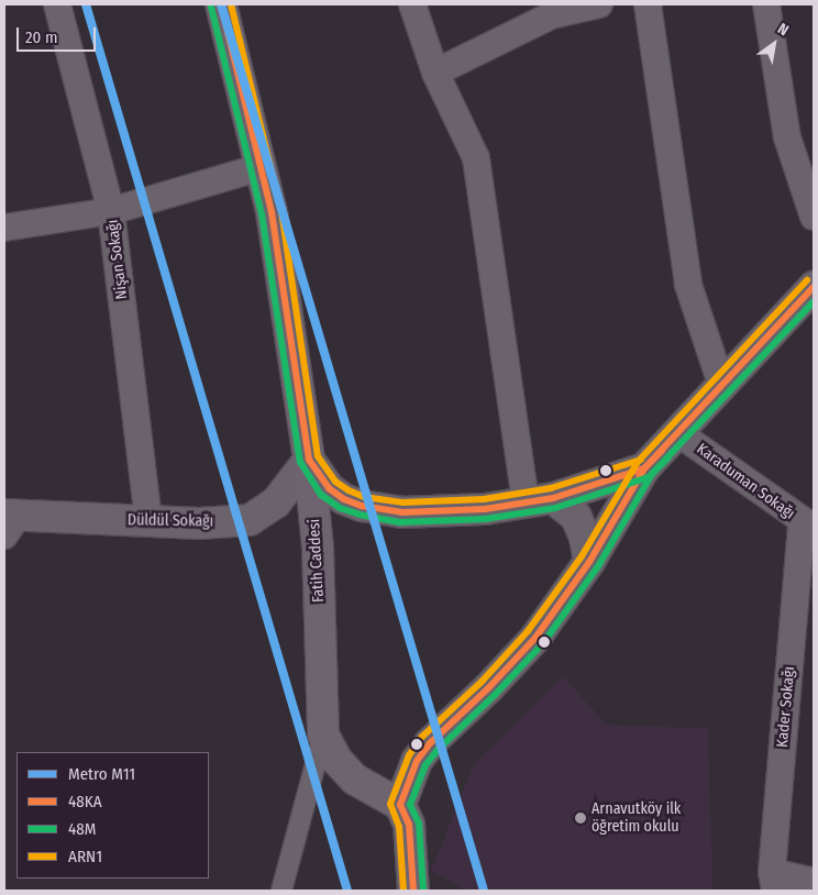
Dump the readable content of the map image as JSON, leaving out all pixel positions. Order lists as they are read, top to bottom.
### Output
{
  "streets": {
    "main road": ["Düldül Sokağı", "Fatih Caddesi"],
    "street": ["Nişan Sokağı", "Karaduman Sokağı", "Kader Sokağı"]
  },
  "crossings": [
    ["Nişan Sokağı", "Düldül Sokağı"],
    ["Karaduman Sokağı", "Kader Sokağı"],
    ["Düldül Sokağı", "Fatih Caddesi"]
  ],
  "places": ["Arnavutköy ilk öğretim okulu"],
  "lines": [
    "metro line M11",
    "transit line 48KA",
    "transit line ARN1",
    "transit line 48M"
  ],
  "legend": [
    "Metro M11",
    "48KA",
    "48M",
    "ARN1"
  ],
  "scale_bar": "20 m",
  "north": "top right"
}
